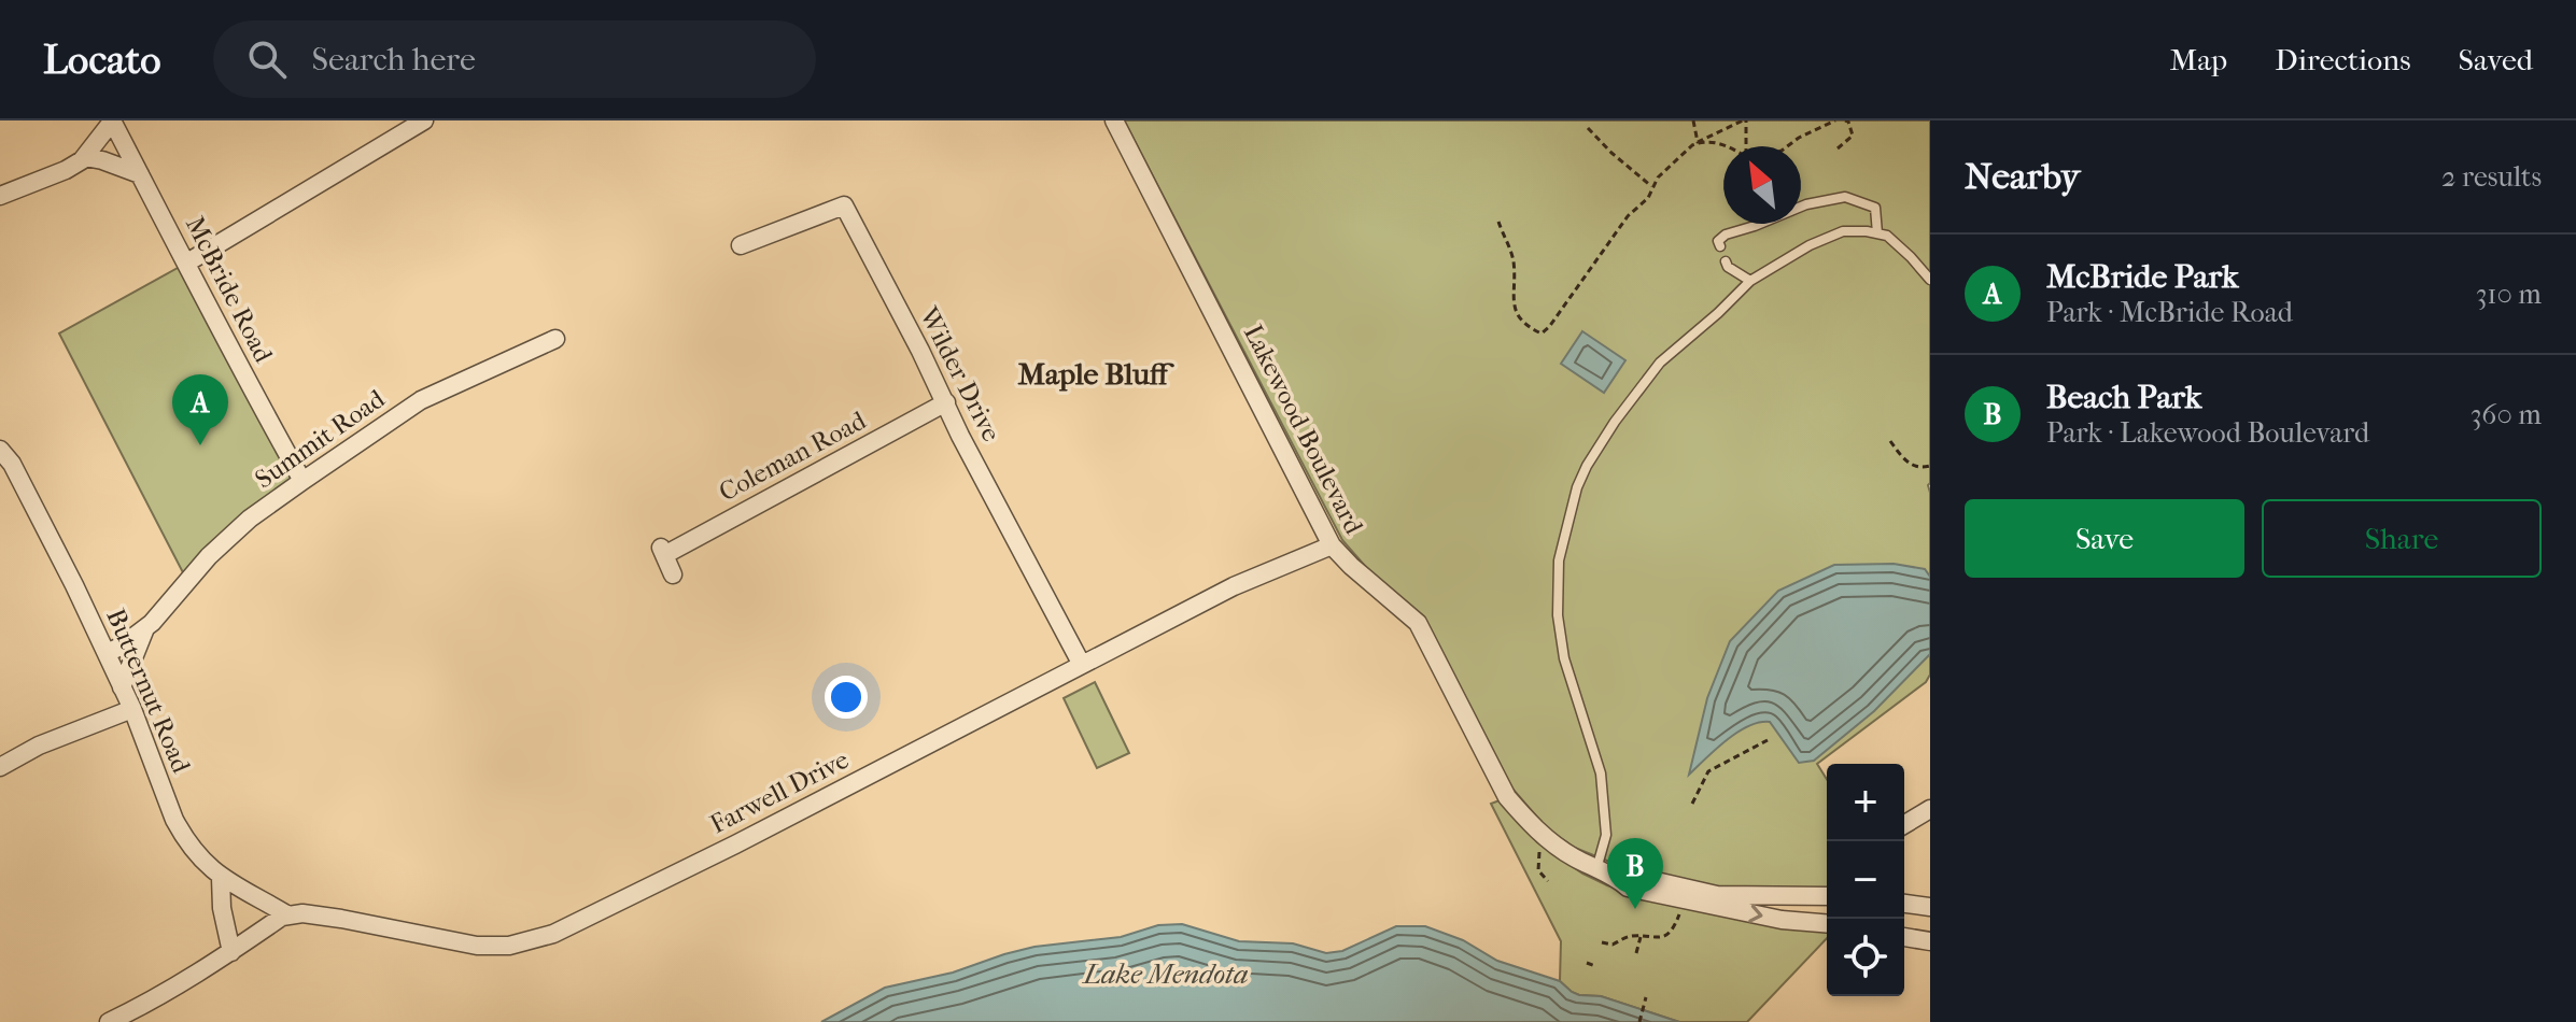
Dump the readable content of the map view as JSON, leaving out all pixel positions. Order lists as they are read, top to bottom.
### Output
{
  "streets": {
    "street": [
      "McBride Road",
      "Wilder Drive",
      "Lakewood Boulevard",
      "Summit Road",
      "Coleman Road",
      "Butternut Road",
      "Farwell Drive"
    ]
  },
  "crossings": [
    ["McBride Road", "Summit Road"],
    ["Wilder Drive", "Coleman Road"],
    ["Wilder Drive", "Farwell Drive"],
    ["Lakewood Boulevard", "Farwell Drive"],
    ["Summit Road", "Butternut Road"],
    ["Butternut Road", "Farwell Drive"]
  ],
  "districts": ["Maple Bluff"],
  "water": ["Lake Mendota"],
  "north": "top left",
  "page": {
    "header": "Locato",
    "search": "Search here",
    "nav": ["Map", "Directions", "Saved"],
    "heading": ["Nearby", "2 results"],
    "list": [
      {
        "mark": "A",
        "name": "McBride Park",
        "note": "Park · McBride Road",
        "value": "310 m"
      },
      {
        "mark": "B",
        "name": "Beach Park",
        "note": "Park · Lakewood Boulevard",
        "value": "360 m"
      }
    ],
    "pins": ["A", "B"],
    "buttons": ["Save", "Share"],
    "map_buttons": ["+", "−"]
  }
}
